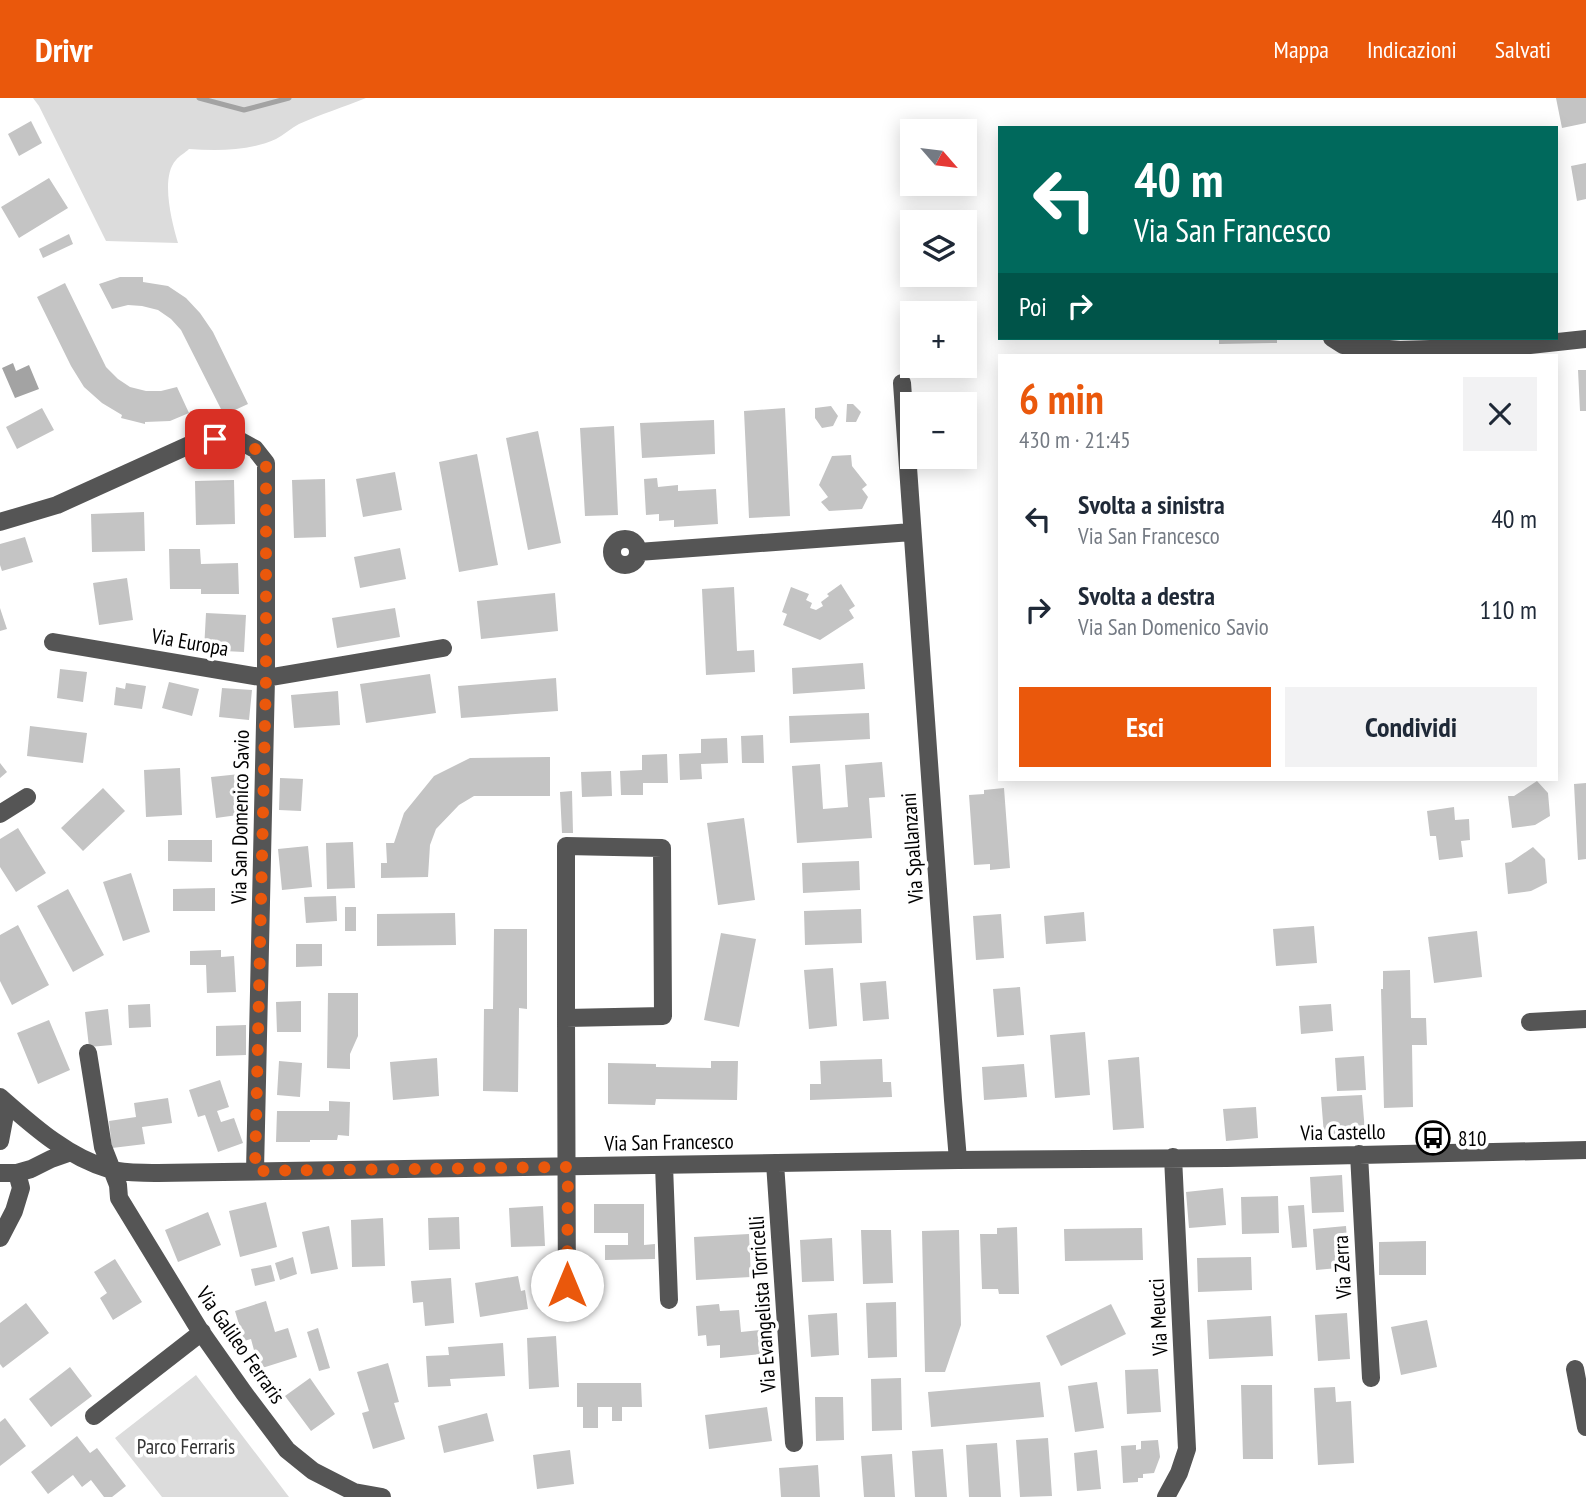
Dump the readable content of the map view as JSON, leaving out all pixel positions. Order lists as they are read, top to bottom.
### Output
{
  "streets": {
    "street": [
      "Via Europa",
      "Via San Domenico Savio",
      "Via Spallanzani",
      "Via Castello",
      "Via San Francesco",
      "Via Zerra",
      "Via Evangelista Torricelli",
      "Via Meucci",
      "Via Galileo Ferraris"
    ]
  },
  "crossings": [
    ["Via Europa", "Via San Domenico Savio"],
    ["Via San Domenico Savio", "Via San Francesco"],
    ["Via Spallanzani", "Via San Francesco"],
    ["Via Castello", "Via San Francesco"],
    ["Via Castello", "Via Zerra"],
    ["Via San Francesco", "Via Evangelista Torricelli"],
    ["Via San Francesco", "Via Meucci"],
    ["Via San Francesco", "Via Galileo Ferraris"]
  ],
  "parks": ["Parco Ferraris"],
  "places": {
    "bus stop": ["810"]
  },
  "north": "bottom right",
  "page": {
    "header": "Drivr",
    "nav": ["Mappa", "Indicazioni", "Salvati"],
    "map_buttons": ["+", "−"],
    "turn": ["40 m", "Via San Francesco"],
    "then": "Poi",
    "heading": ["6 min", "430 m · 21:45"],
    "list": [
      {
        "name": "Svolta a sinistra",
        "note": "Via San Francesco",
        "value": "40 m"
      },
      {
        "name": "Svolta a destra",
        "note": "Via San Domenico Savio",
        "value": "110 m"
      }
    ],
    "buttons": ["Esci", "Condividi"]
  }
}
